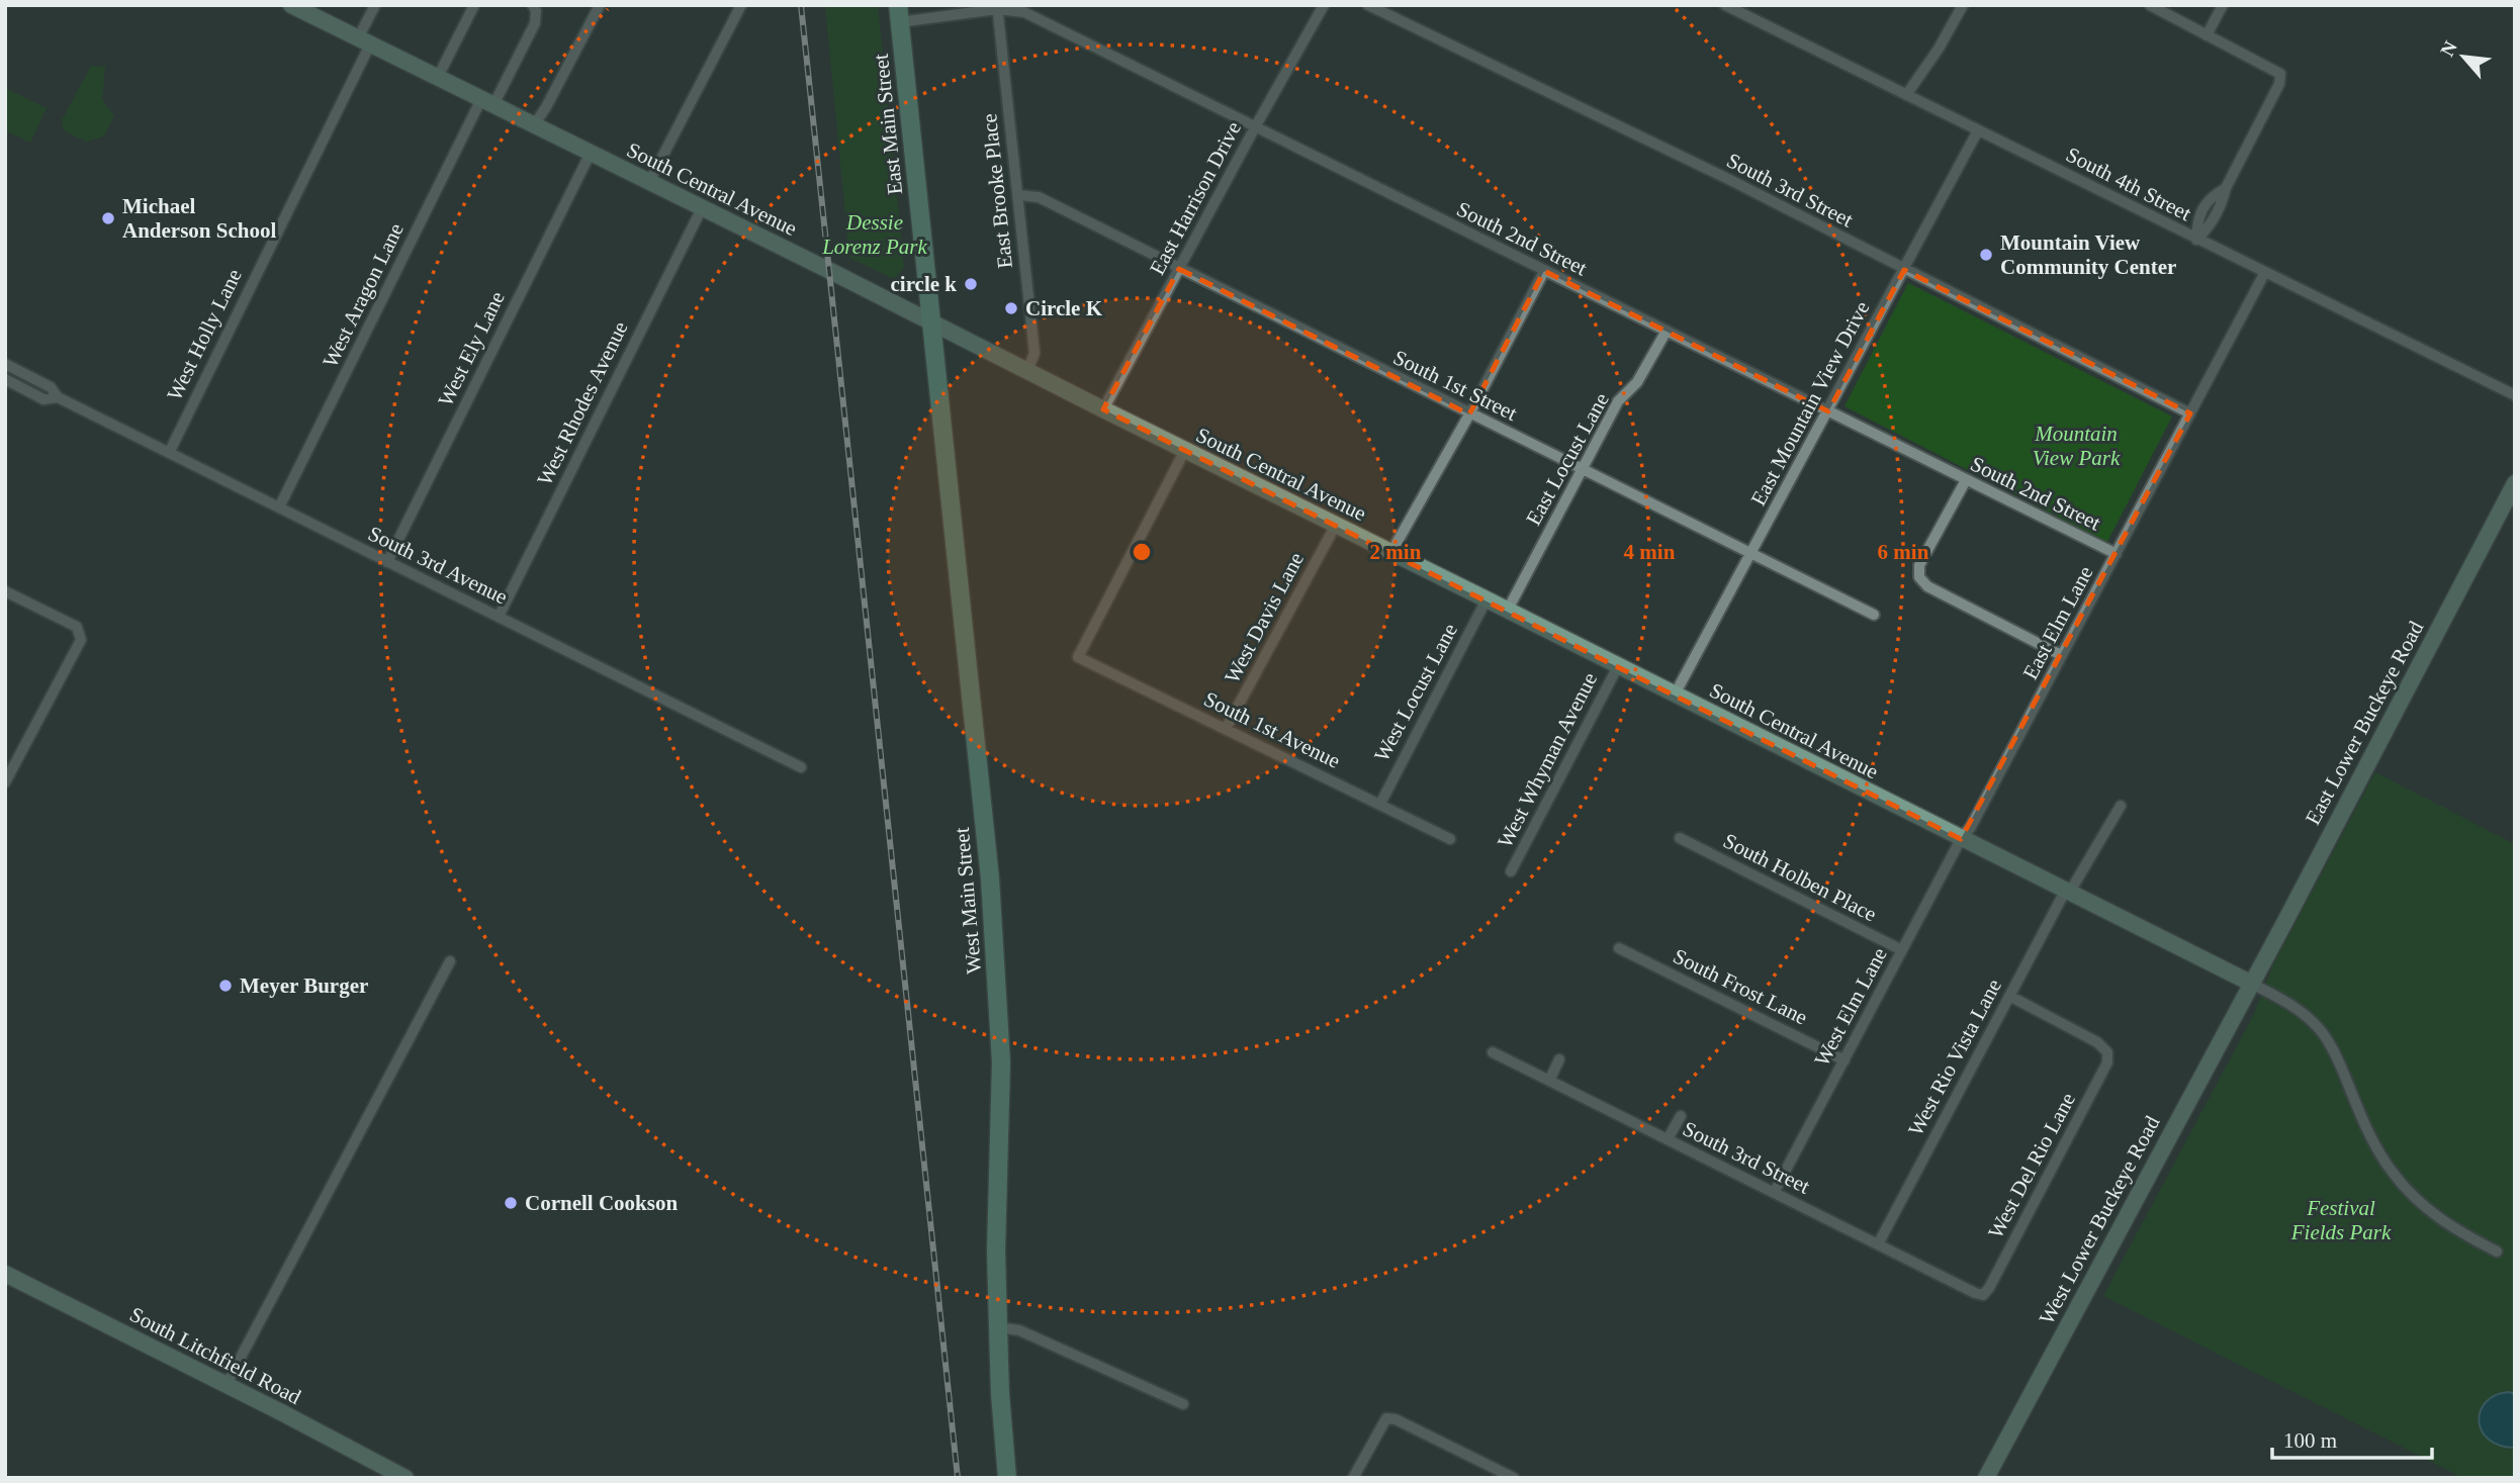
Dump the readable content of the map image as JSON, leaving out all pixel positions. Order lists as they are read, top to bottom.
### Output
{
  "streets": {
    "main road": ["East Main Street", "West Main Street"],
    "street": [
      "South 4th Street",
      "South Central Avenue",
      "South 3rd Street",
      "East Brooke Place",
      "East Harrison Drive",
      "South 2nd Street",
      "West Aragon Lane",
      "West Holly Lane",
      "West Ely Lane",
      "South 1st Street",
      "West Rhodes Avenue",
      "East Mountain View Drive",
      "East Locust Lane",
      "South 3rd Avenue",
      "West Davis Lane",
      "East Elm Lane",
      "West Locust Lane",
      "East Lower Buckeye Road",
      "South 1st Avenue",
      "West Whyman Avenue",
      "South Holben Place",
      "South Frost Lane",
      "West Elm Lane",
      "West Rio Vista Lane",
      "West Del Rio Lane",
      "West Lower Buckeye Road",
      "South Litchfield Road"
    ]
  },
  "crossings": [
    ["East Main Street", "South Central Avenue"],
    ["East Main Street", "South 2nd Street"],
    ["East Main Street", "West Main Street"],
    ["South 4th Street", "East Mountain View Drive"],
    ["South 4th Street", "East Elm Lane"],
    ["South Central Avenue", "East Brooke Place"],
    ["South Central Avenue", "East Harrison Drive"],
    ["South Central Avenue", "West Aragon Lane"],
    ["South Central Avenue", "West Holly Lane"],
    ["South Central Avenue", "West Ely Lane"],
    ["South Central Avenue", "West Rhodes Avenue"],
    ["South Central Avenue", "East Mountain View Drive"],
    ["South Central Avenue", "East Locust Lane"],
    ["South Central Avenue", "West Davis Lane"],
    ["South Central Avenue", "East Elm Lane"],
    ["South Central Avenue", "West Locust Lane"],
    ["South Central Avenue", "East Lower Buckeye Road"],
    ["South Central Avenue", "South 1st Avenue"],
    ["South Central Avenue", "West Whyman Avenue"],
    ["South Central Avenue", "West Main Street"],
    ["South Central Avenue", "West Elm Lane"],
    ["South Central Avenue", "West Rio Vista Lane"],
    ["South Central Avenue", "West Lower Buckeye Road"],
    ["South 3rd Street", "East Mountain View Drive"],
    ["South 3rd Street", "East Elm Lane"],
    ["South 3rd Street", "West Elm Lane"],
    ["South 3rd Street", "West Rio Vista Lane"],
    ["South 3rd Street", "West Del Rio Lane"],
    ["East Brooke Place", "South 2nd Street"],
    ["East Brooke Place", "South 1st Street"],
    ["East Harrison Drive", "South 2nd Street"],
    ["East Harrison Drive", "South 1st Street"],
    ["South 2nd Street", "East Mountain View Drive"],
    ["South 2nd Street", "East Locust Lane"],
    ["South 2nd Street", "East Elm Lane"],
    ["West Aragon Lane", "South 3rd Avenue"],
    ["West Holly Lane", "South 3rd Avenue"],
    ["West Ely Lane", "South 3rd Avenue"],
    ["South 1st Street", "East Mountain View Drive"],
    ["South 1st Street", "East Locust Lane"],
    ["West Rhodes Avenue", "South 3rd Avenue"],
    ["West Davis Lane", "South 1st Avenue"],
    ["East Elm Lane", "West Elm Lane"],
    ["West Locust Lane", "South 1st Avenue"],
    ["East Lower Buckeye Road", "West Lower Buckeye Road"],
    ["South Holben Place", "West Elm Lane"],
    ["South Frost Lane", "West Elm Lane"],
    ["West Rio Vista Lane", "West Del Rio Lane"]
  ],
  "parks": ["Dessie Lorenz Park", "Mountain View Park", "Festival Fields Park"],
  "places": [
    "Michael Anderson School",
    "Mountain View Community Center",
    "circle k",
    "Circle K",
    "Meyer Burger",
    "Cornell Cookson"
  ],
  "scale_bar": "100 m",
  "north": "top left",
  "rings": ["2 min", "4 min", "6 min"]
}
